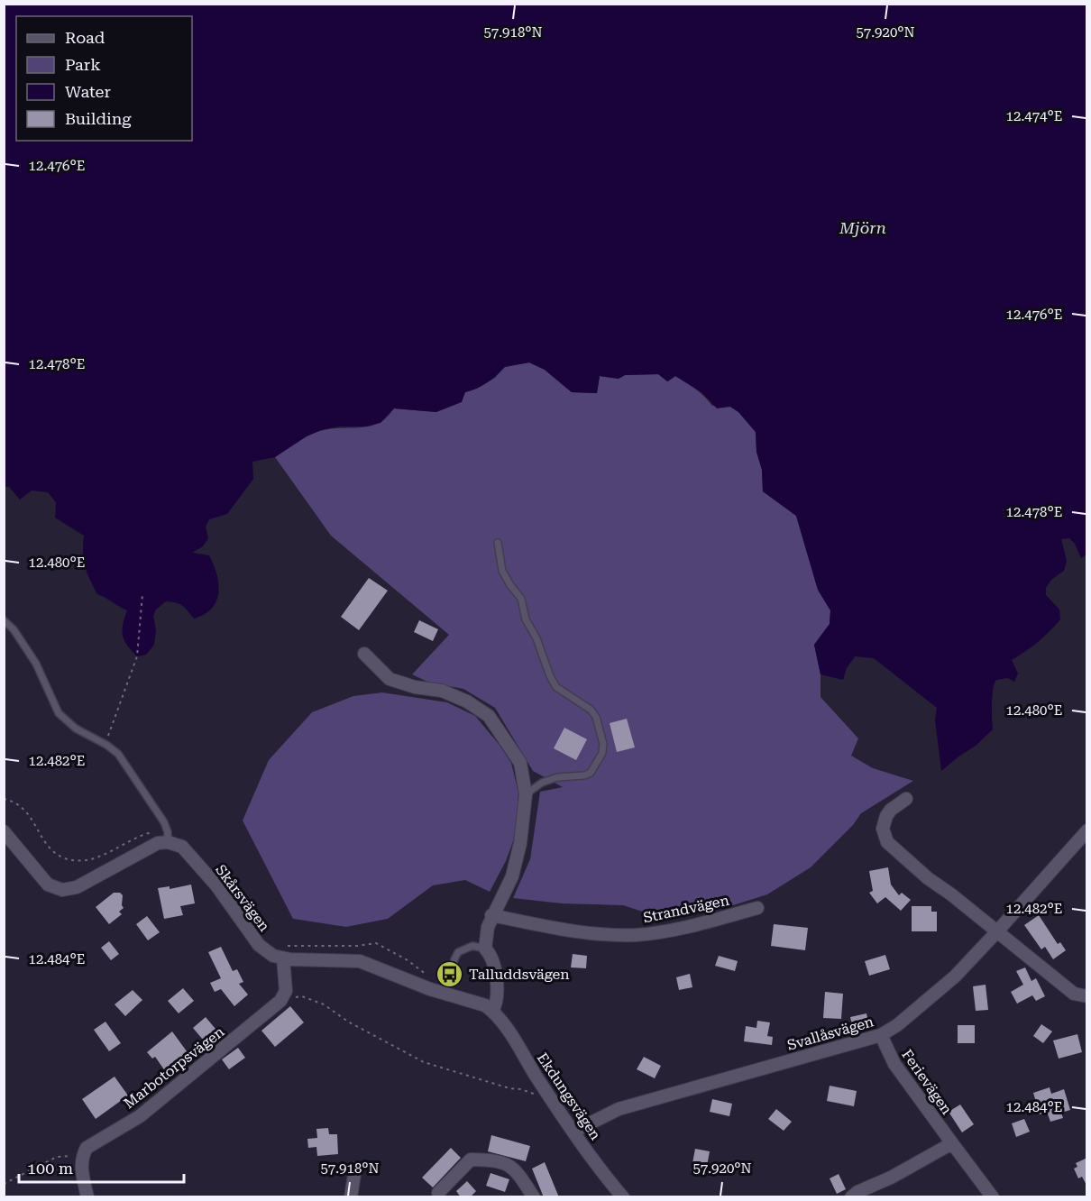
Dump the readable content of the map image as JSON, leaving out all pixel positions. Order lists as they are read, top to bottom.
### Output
{
  "streets": {
    "street": [
      "Skårsvägen",
      "Strandvägen",
      "Svallåsvägen",
      "Marbotorpsvägen",
      "Ferievägen",
      "Ekdungsvägen"
    ]
  },
  "crossings": [
    ["Skårsvägen", "Ekdungsvägen"],
    ["Svallåsvägen", "Ferievägen"],
    ["Svallåsvägen", "Ekdungsvägen"]
  ],
  "water": ["Mjörn"],
  "places": {
    "bus stop": ["Talluddsvägen"]
  },
  "legend": [
    "Road",
    "Park",
    "Water",
    "Building"
  ],
  "scale_bar": "100 m",
  "coordinates": [
    "57.918°N",
    "57.920°N",
    "12.474°E",
    "12.476°E",
    "12.478°E",
    "12.480°E",
    "12.482°E",
    "12.484°E"
  ]
}
